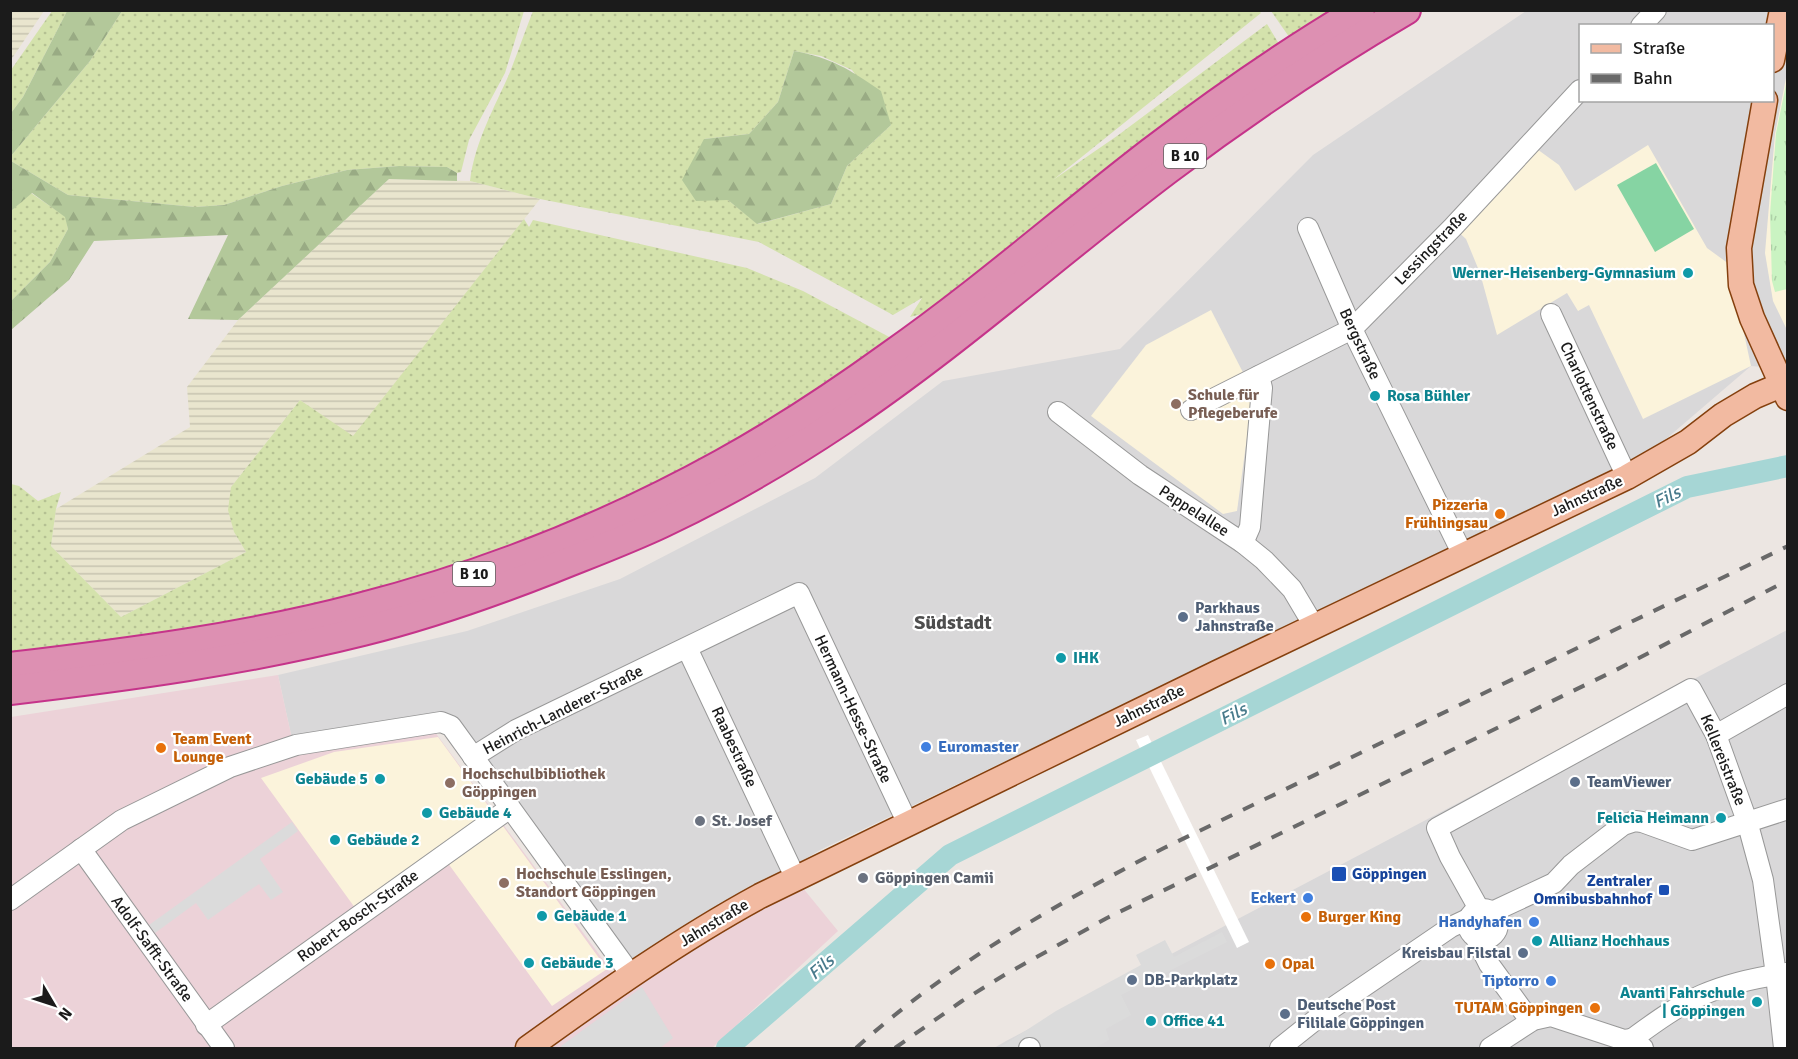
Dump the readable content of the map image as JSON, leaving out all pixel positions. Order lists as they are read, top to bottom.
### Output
{
  "streets": {
    "highway": ["B 10"],
    "main road": ["Jahnstraße"],
    "street": [
      "Lessingstraße",
      "Bergstraße",
      "Charlottenstraße",
      "Pappelallee",
      "Hermann-Hesse-Straße",
      "Heinrich-Landerer-Straße",
      "Raabestraße",
      "Kellereistraße",
      "Robert-Bosch-Straße",
      "Adolf-Safft-Straße"
    ]
  },
  "crossings": [
    ["Lessingstraße", "Bergstraße"],
    ["Bergstraße", "Jahnstraße"],
    ["Charlottenstraße", "Jahnstraße"],
    ["Jahnstraße", "Pappelallee"],
    ["Jahnstraße", "Hermann-Hesse-Straße"],
    ["Jahnstraße", "Raabestraße"],
    ["Hermann-Hesse-Straße", "Heinrich-Landerer-Straße"],
    ["Heinrich-Landerer-Straße", "Raabestraße"],
    ["Heinrich-Landerer-Straße", "Adolf-Safft-Straße"],
    ["Robert-Bosch-Straße", "Adolf-Safft-Straße"]
  ],
  "districts": ["Südstadt"],
  "water": ["Fils"],
  "places": {
    "other": [
      "Werner-Heisenberg-Gymnasium",
      "Rosa Bühler",
      "Schule für Pflegeberufe",
      "Pizzeria Frühlingsau",
      "Parkhaus Jahnstraße",
      "IHK",
      "Euromaster",
      "Team Event Lounge",
      "Gebäude 5",
      "TeamViewer",
      "Hochschulbibliothek Göppingen",
      "Gebäude 4",
      "Felicia Heimann",
      "St. Josef",
      "Gebäude 2",
      "Göppingen Camii",
      "Hochschule Esslingen, Standort Göppingen",
      "Eckert",
      "Gebäude 1",
      "Burger King",
      "Handyhafen",
      "Allianz Hochhaus",
      "Kreisbau Filstal",
      "Gebäude 3",
      "Opal",
      "DB-Parkplatz",
      "Tiptorro",
      "Avanti Fahrschule | Göppingen",
      "TUTAM Göppingen",
      "Deutsche Post Fililale Göppingen",
      "Office 41"
    ],
    "transit": ["Göppingen", "Zentraler Omnibusbahnhof"]
  },
  "legend": ["Straße", "Bahn"],
  "north": "bottom right"
}
